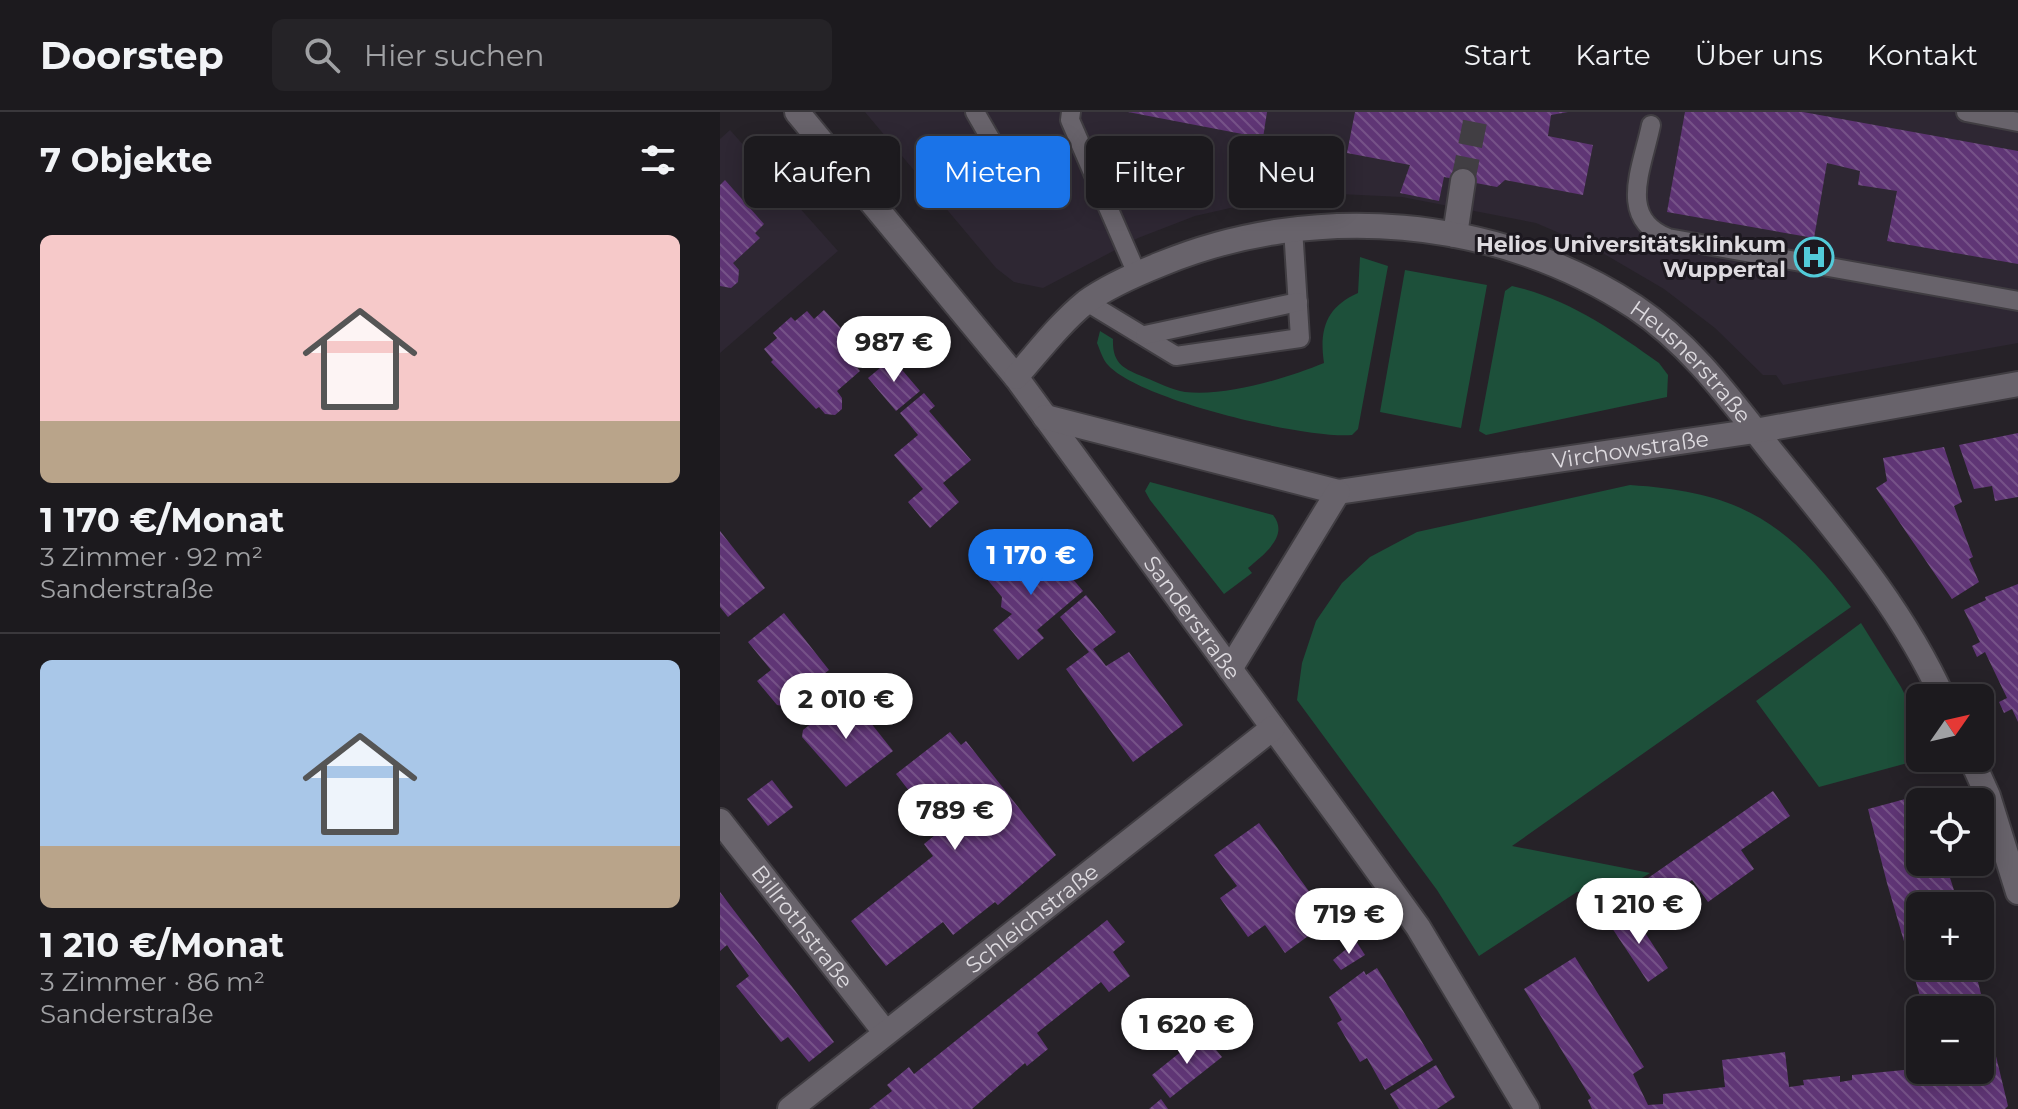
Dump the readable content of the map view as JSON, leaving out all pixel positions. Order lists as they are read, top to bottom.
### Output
{
  "streets": {
    "street": [
      "Heusnerstraße",
      "Virchowstraße",
      "Sanderstraße",
      "Schleichstraße",
      "Billrothstraße"
    ]
  },
  "crossings": [
    ["Heusnerstraße", "Virchowstraße"],
    ["Heusnerstraße", "Sanderstraße"],
    ["Virchowstraße", "Sanderstraße"],
    ["Sanderstraße", "Schleichstraße"],
    ["Schleichstraße", "Billrothstraße"]
  ],
  "places": {
    "hospital": ["Helios Universitätsklinkum Wuppertal"]
  },
  "north": "top right",
  "page": {
    "header": "Doorstep",
    "search": "Hier suchen",
    "nav": [
      "Start",
      "Karte",
      "Über uns",
      "Kontakt"
    ],
    "heading": "7 Objekte",
    "chip": [
      "Kaufen",
      "Mieten",
      "Filter",
      "Neu"
    ],
    "list": [
      {
        "name": "1 170 €/Monat",
        "note": "3 Zimmer · 92 m² · Sanderstraße"
      },
      {
        "name": "1 210 €/Monat",
        "note": "3 Zimmer · 86 m² · Sanderstraße"
      }
    ],
    "price": [
      "987 €",
      "1 170 €",
      "2 010 €",
      "789 €",
      "1 210 €",
      "719 €",
      "1 620 €"
    ],
    "map_buttons": ["+", "−"]
  }
}
